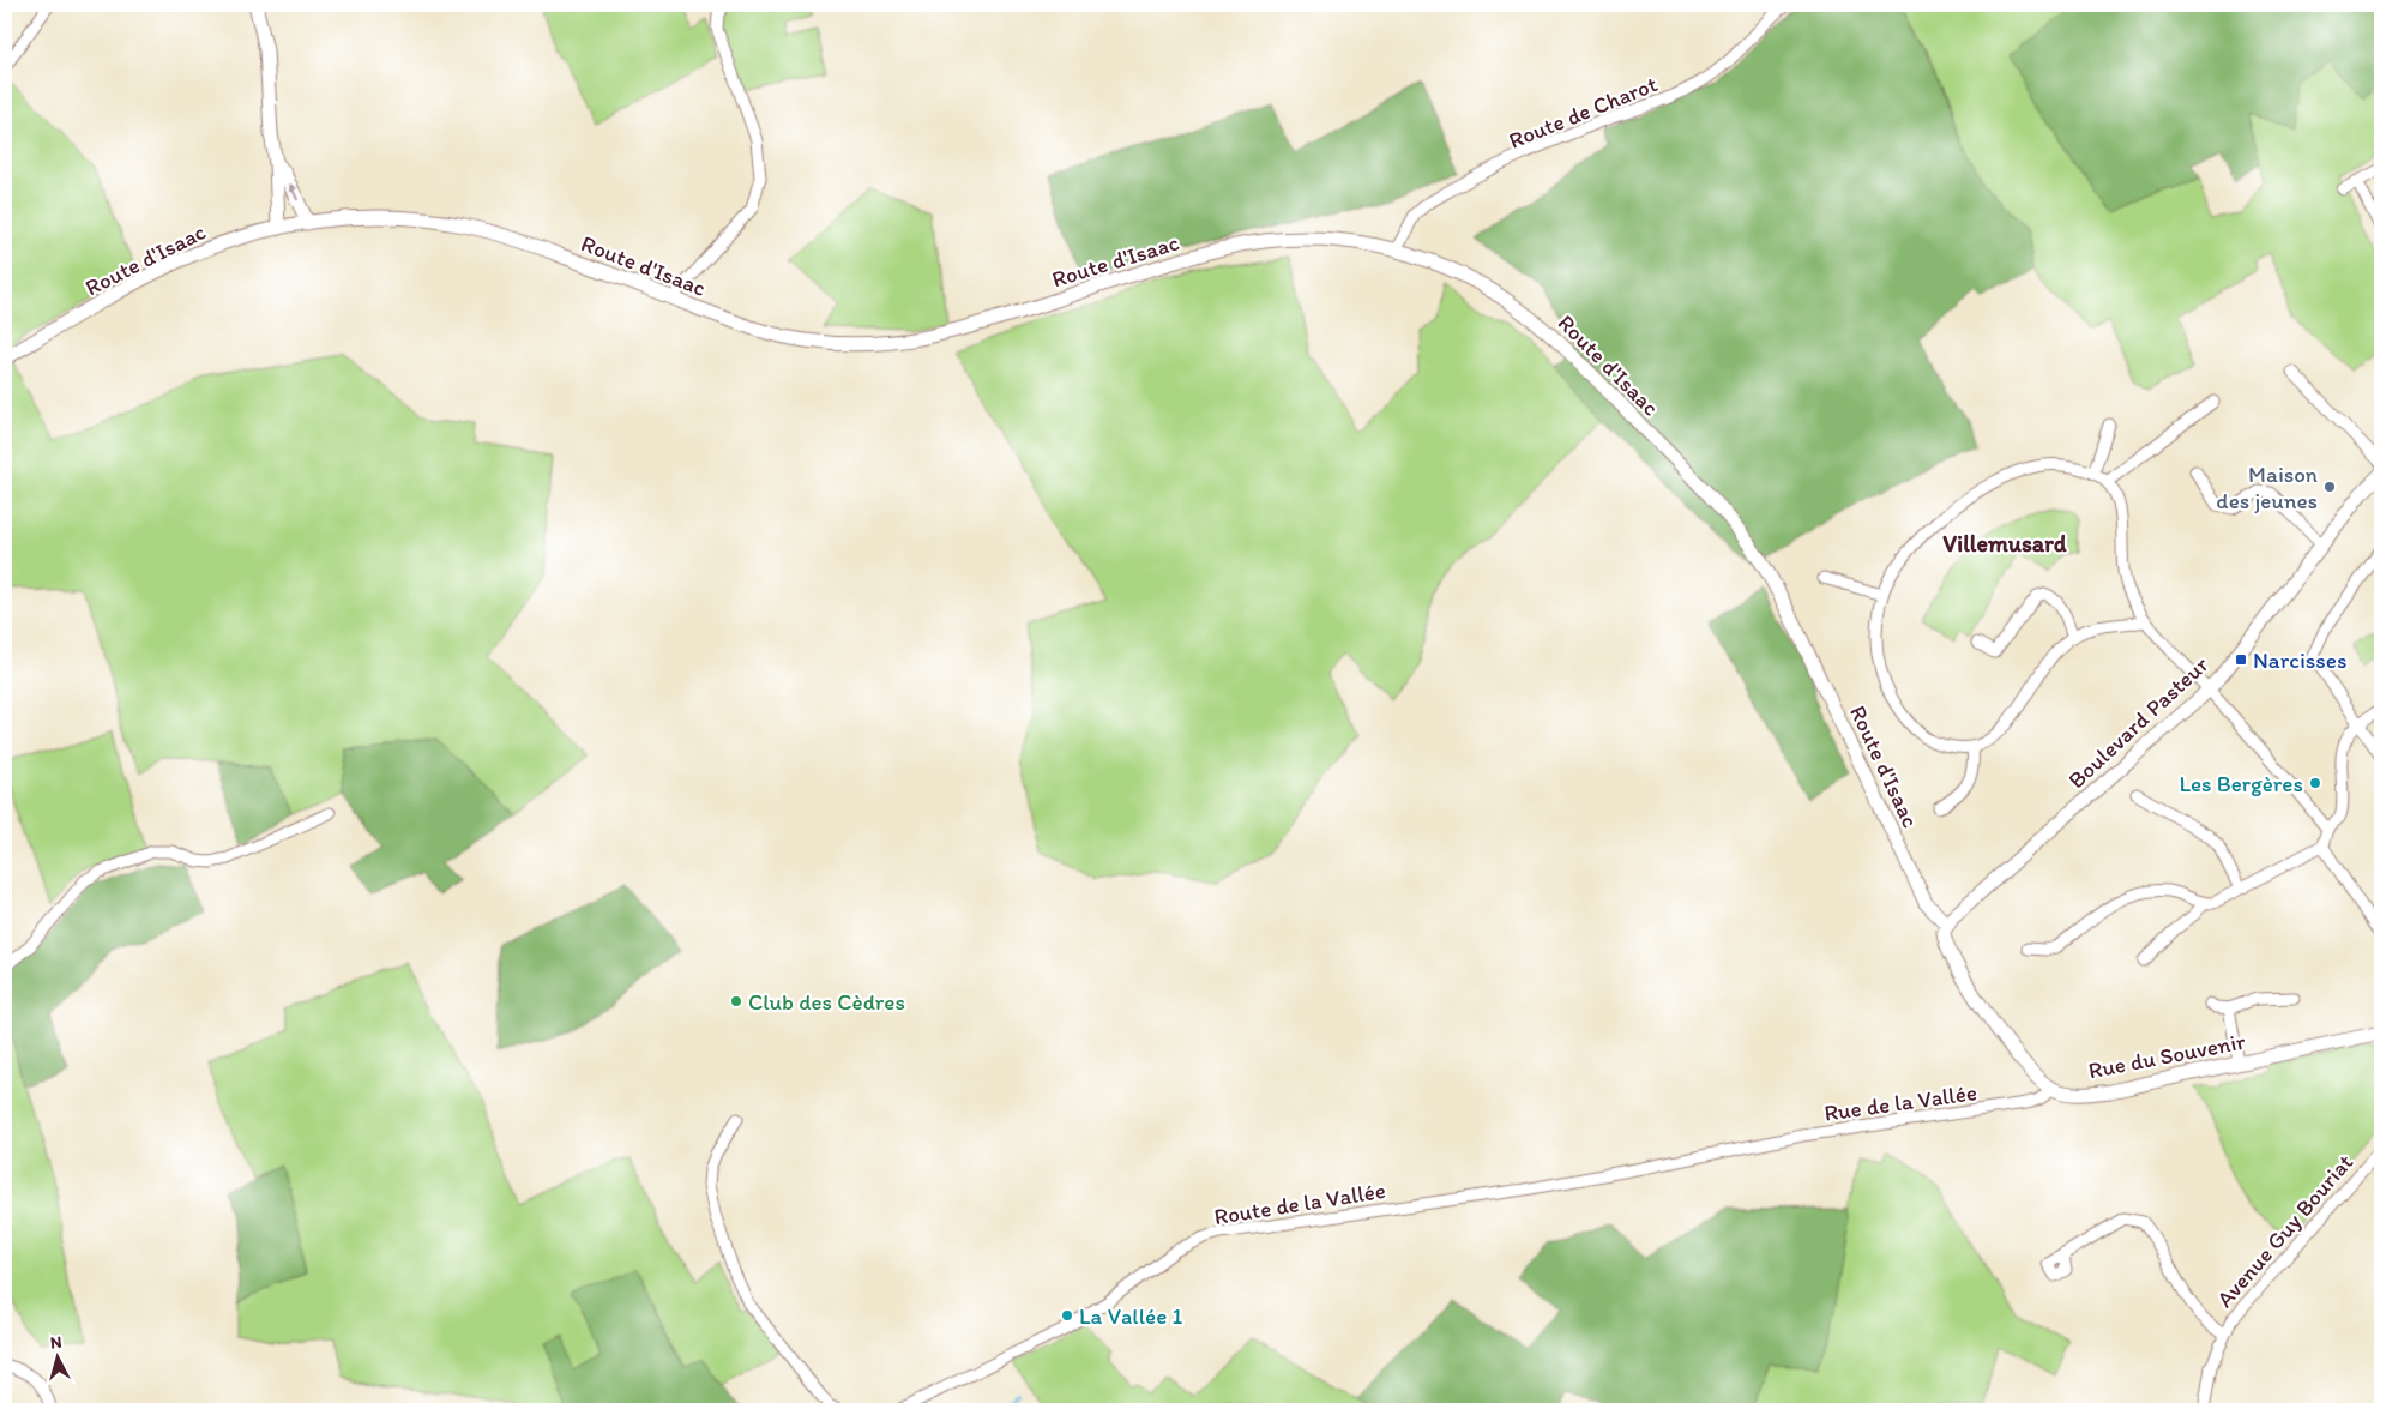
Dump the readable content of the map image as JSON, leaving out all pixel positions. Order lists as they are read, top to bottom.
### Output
{
  "streets": {
    "street": [
      "Route de Charot",
      "Route d'Isaac",
      "Boulevard Pasteur",
      "Rue du Souvenir",
      "Rue de la Vallée",
      "Route de la Vallée",
      "Avenue Guy Bouriat"
    ]
  },
  "crossings": [
    ["Route de Charot", "Route d'Isaac"],
    ["Route d'Isaac", "Boulevard Pasteur"],
    ["Rue du Souvenir", "Rue de la Vallée"],
    ["Rue de la Vallée", "Route de la Vallée"]
  ],
  "districts": ["Villemusard"],
  "places": {
    "other": [
      "Maison des jeunes",
      "Les Bergères",
      "Club des Cèdres",
      "La Vallée 1"
    ],
    "transit": ["Narcisses"]
  },
  "north": "top"
}
